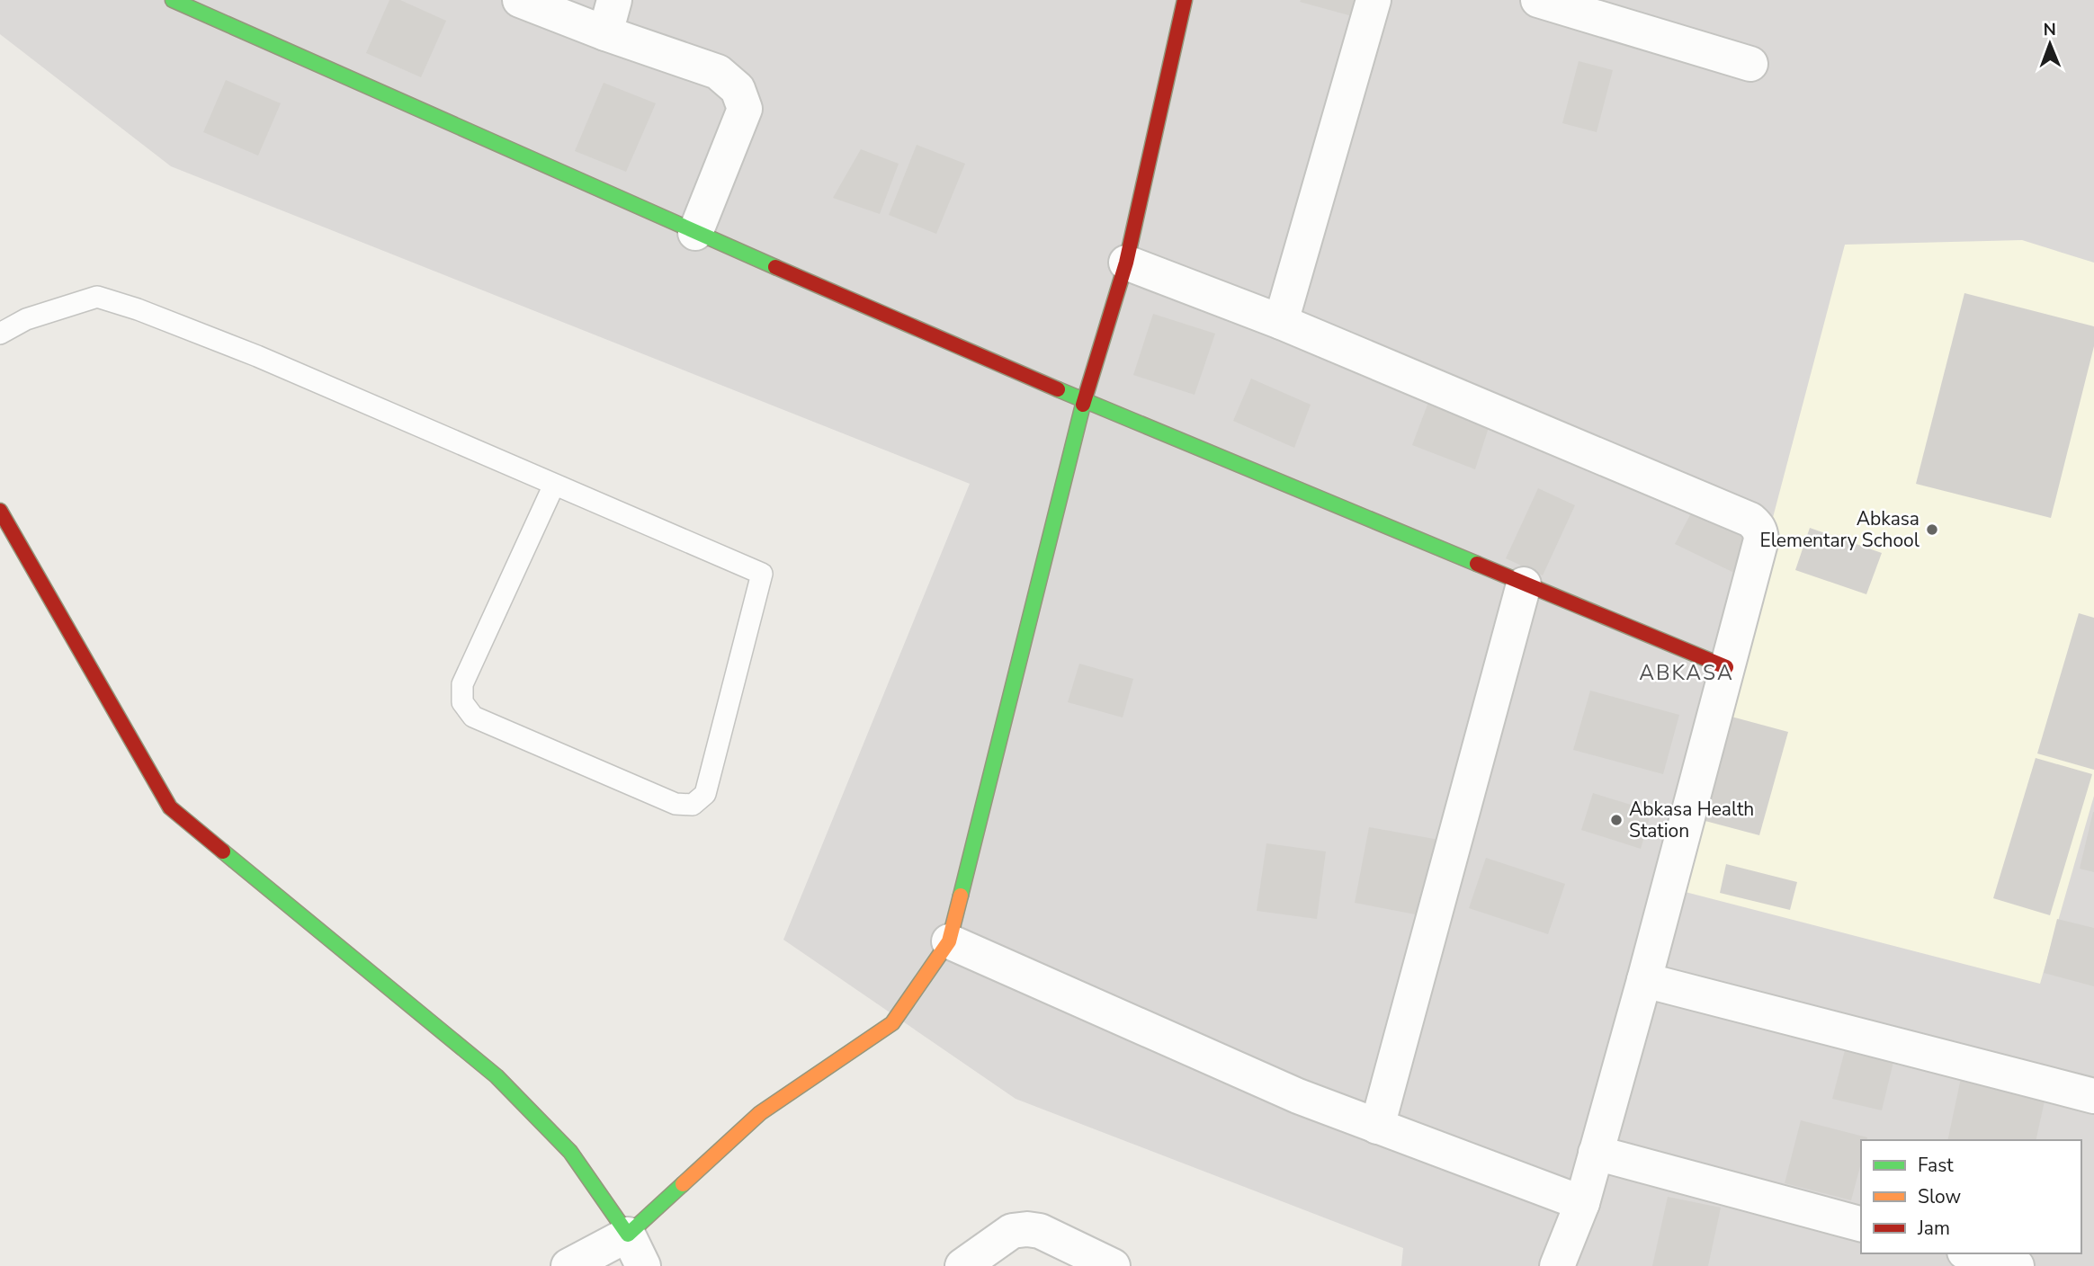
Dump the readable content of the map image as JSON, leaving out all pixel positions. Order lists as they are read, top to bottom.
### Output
{
  "districts": ["ABKASA"],
  "places": ["Abkasa Elementary School", "Abkasa Health Station"],
  "legend": ["Fast", "Slow", "Jam"],
  "north": "top"
}
